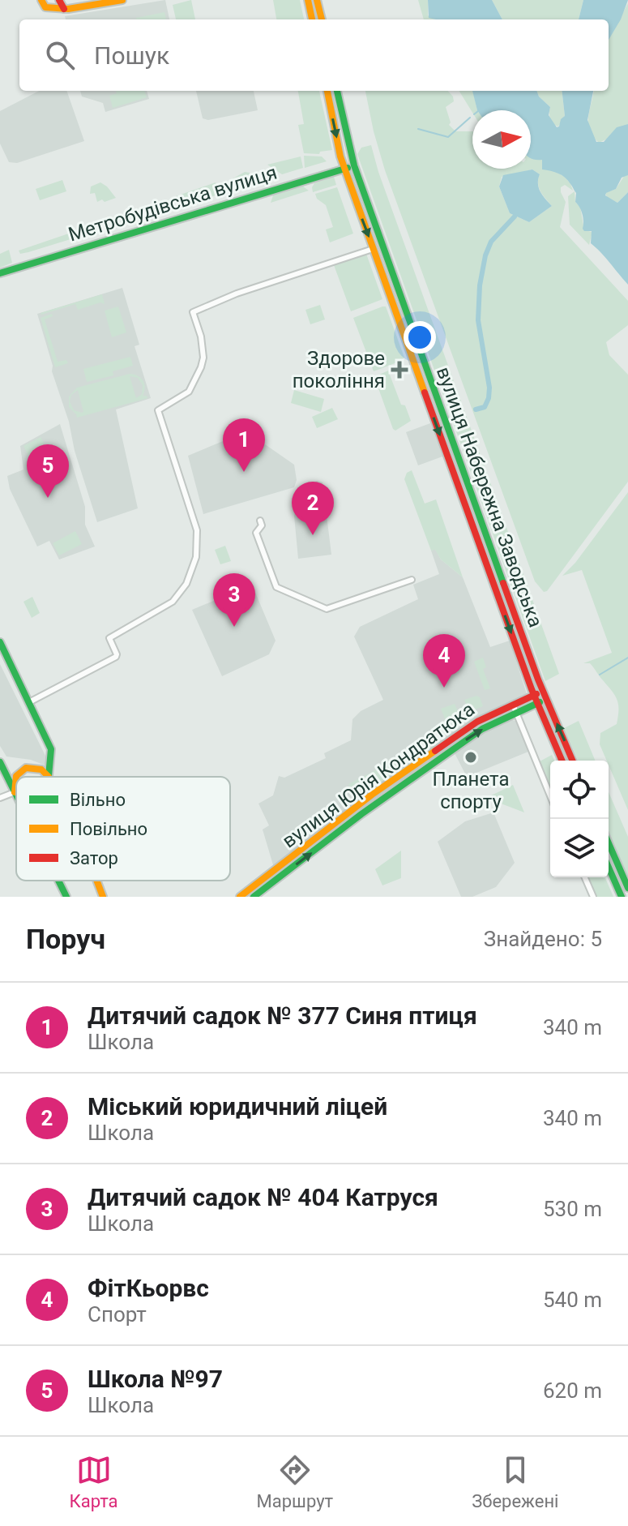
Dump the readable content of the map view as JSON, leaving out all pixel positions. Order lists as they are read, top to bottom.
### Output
{
  "streets": {
    "main road": ["Метробудівська вулиця", "вулиця Набережна Заводська", "вулиця Юрія Кондратюка"]
  },
  "crossings": [
    ["Метробудівська вулиця", "вулиця Набережна Заводська"],
    ["вулиця Набережна Заводська", "вулиця Юрія Кондратюка"]
  ],
  "places": {
    "health": ["Здорове покоління"],
    "other": ["Планета спорту"]
  },
  "legend": ["Вільно", "Повільно", "Затор"],
  "north": "right",
  "page": {
    "search": "Пошук",
    "pins": [
      "1",
      "5",
      "2",
      "3",
      "4"
    ],
    "heading": ["Поруч", "Знайдено: 5"],
    "list": [
      {
        "mark": "1",
        "name": "Дитячий садок № 377 Синя птиця",
        "note": "Школа",
        "value": "340 m"
      },
      {
        "mark": "2",
        "name": "Міський юридичний ліцей",
        "note": "Школа",
        "value": "340 m"
      },
      {
        "mark": "3",
        "name": "Дитячий садок № 404 Катруся",
        "note": "Школа",
        "value": "530 m"
      },
      {
        "mark": "4",
        "name": "ФiтКьорвс",
        "note": "Спорт",
        "value": "540 m"
      },
      {
        "mark": "5",
        "name": "Школа №97",
        "note": "Школа",
        "value": "620 m"
      }
    ],
    "nav": ["Карта", "Маршрут", "Збережені"]
  }
}
